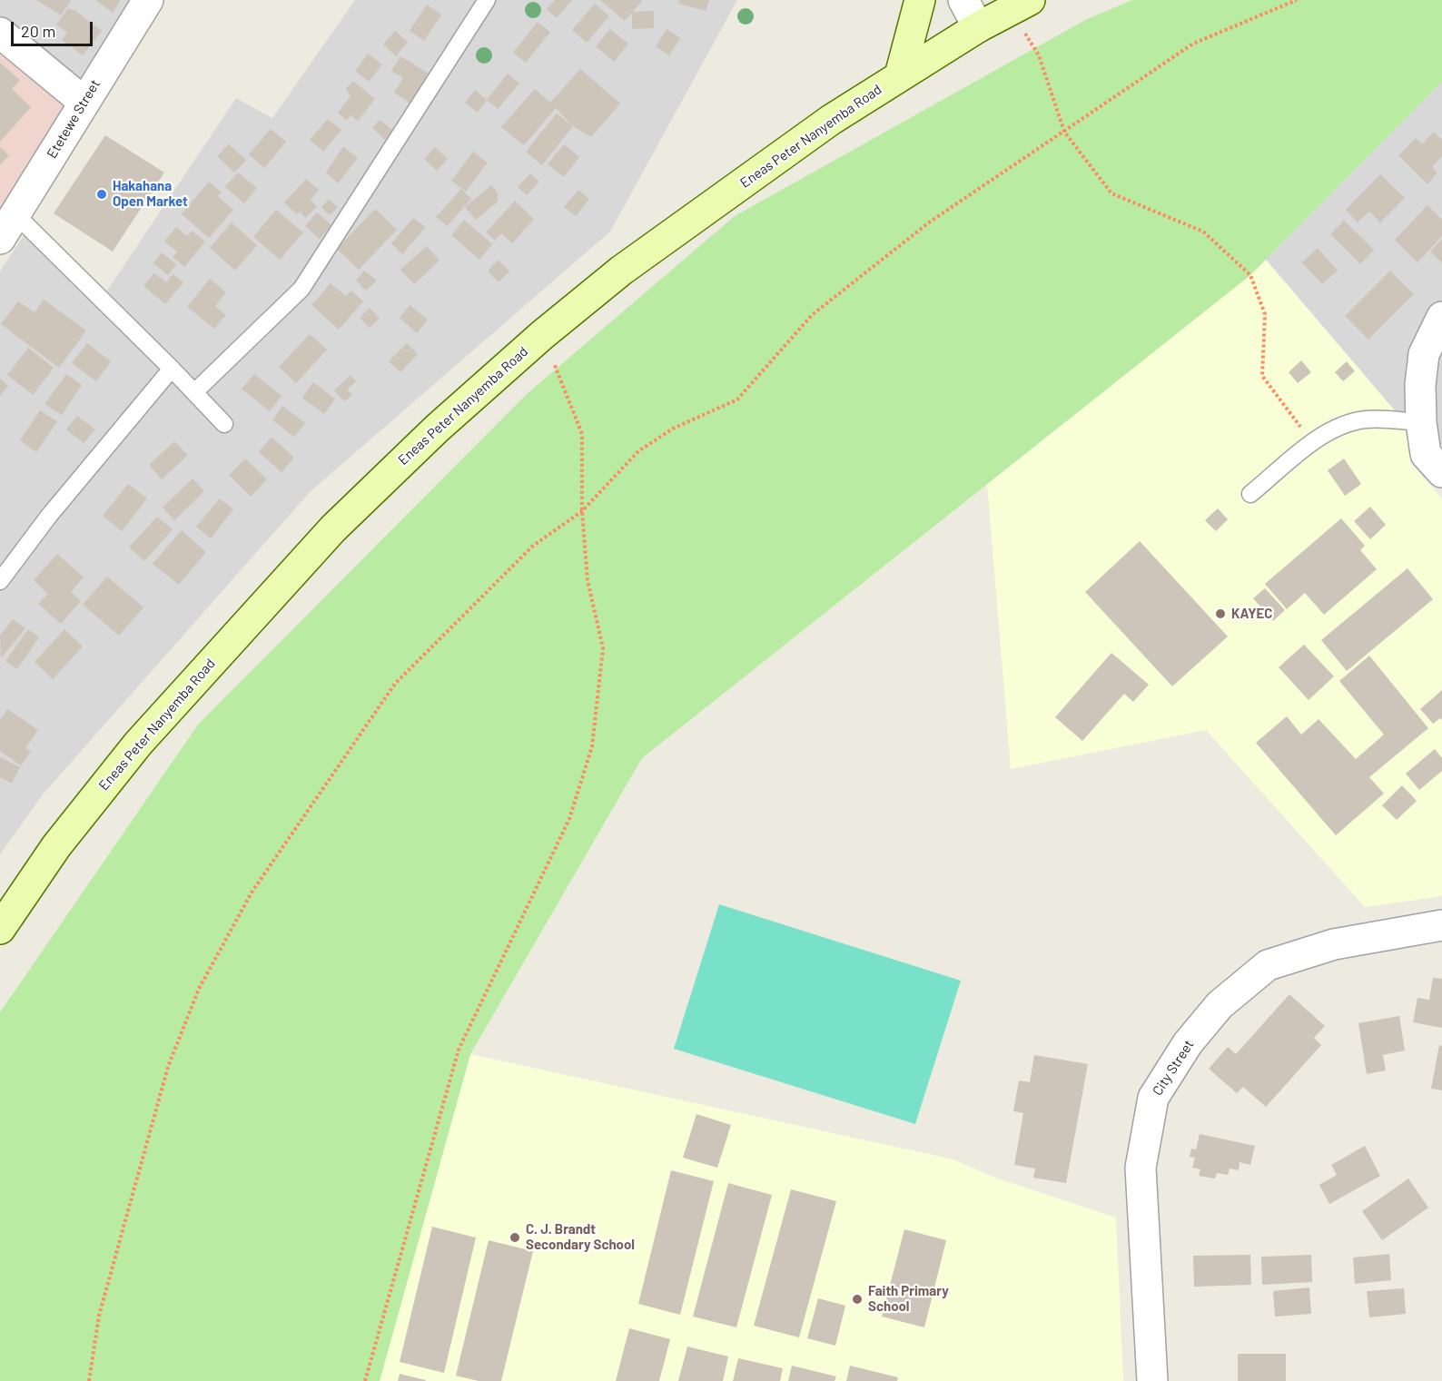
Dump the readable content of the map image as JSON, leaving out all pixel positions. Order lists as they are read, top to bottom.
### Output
{
  "streets": {
    "main road": ["Eneas Peter Nanyemba Road"],
    "street": ["Etetewe Street", "City Street"]
  },
  "places": [
    "Hakahana Open Market",
    "KAYEC",
    "C. J. Brandt Secondary School",
    "Faith Primary School"
  ],
  "scale_bar": "20 m"
}
